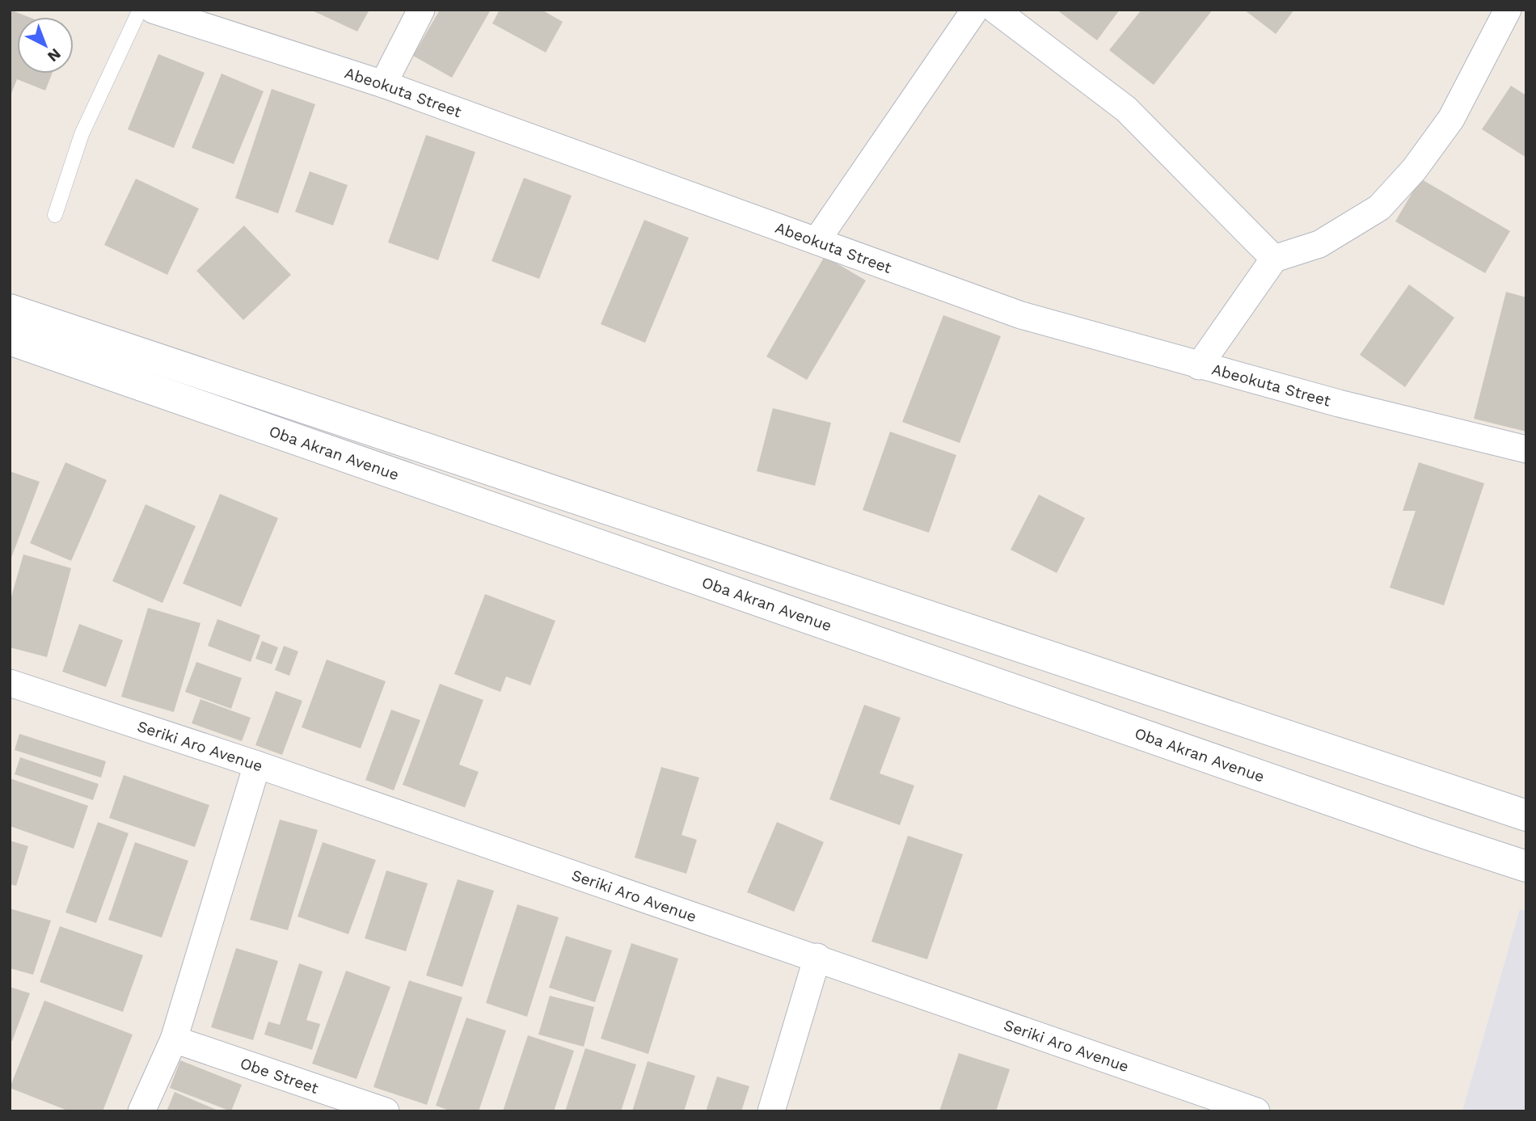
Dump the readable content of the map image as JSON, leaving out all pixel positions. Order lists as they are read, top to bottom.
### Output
{
  "streets": {
    "main road": ["Oba Akran Avenue"],
    "street": ["Abeokuta Street", "Seriki Aro Avenue", "Obe Street"]
  },
  "north": "bottom right"
}
